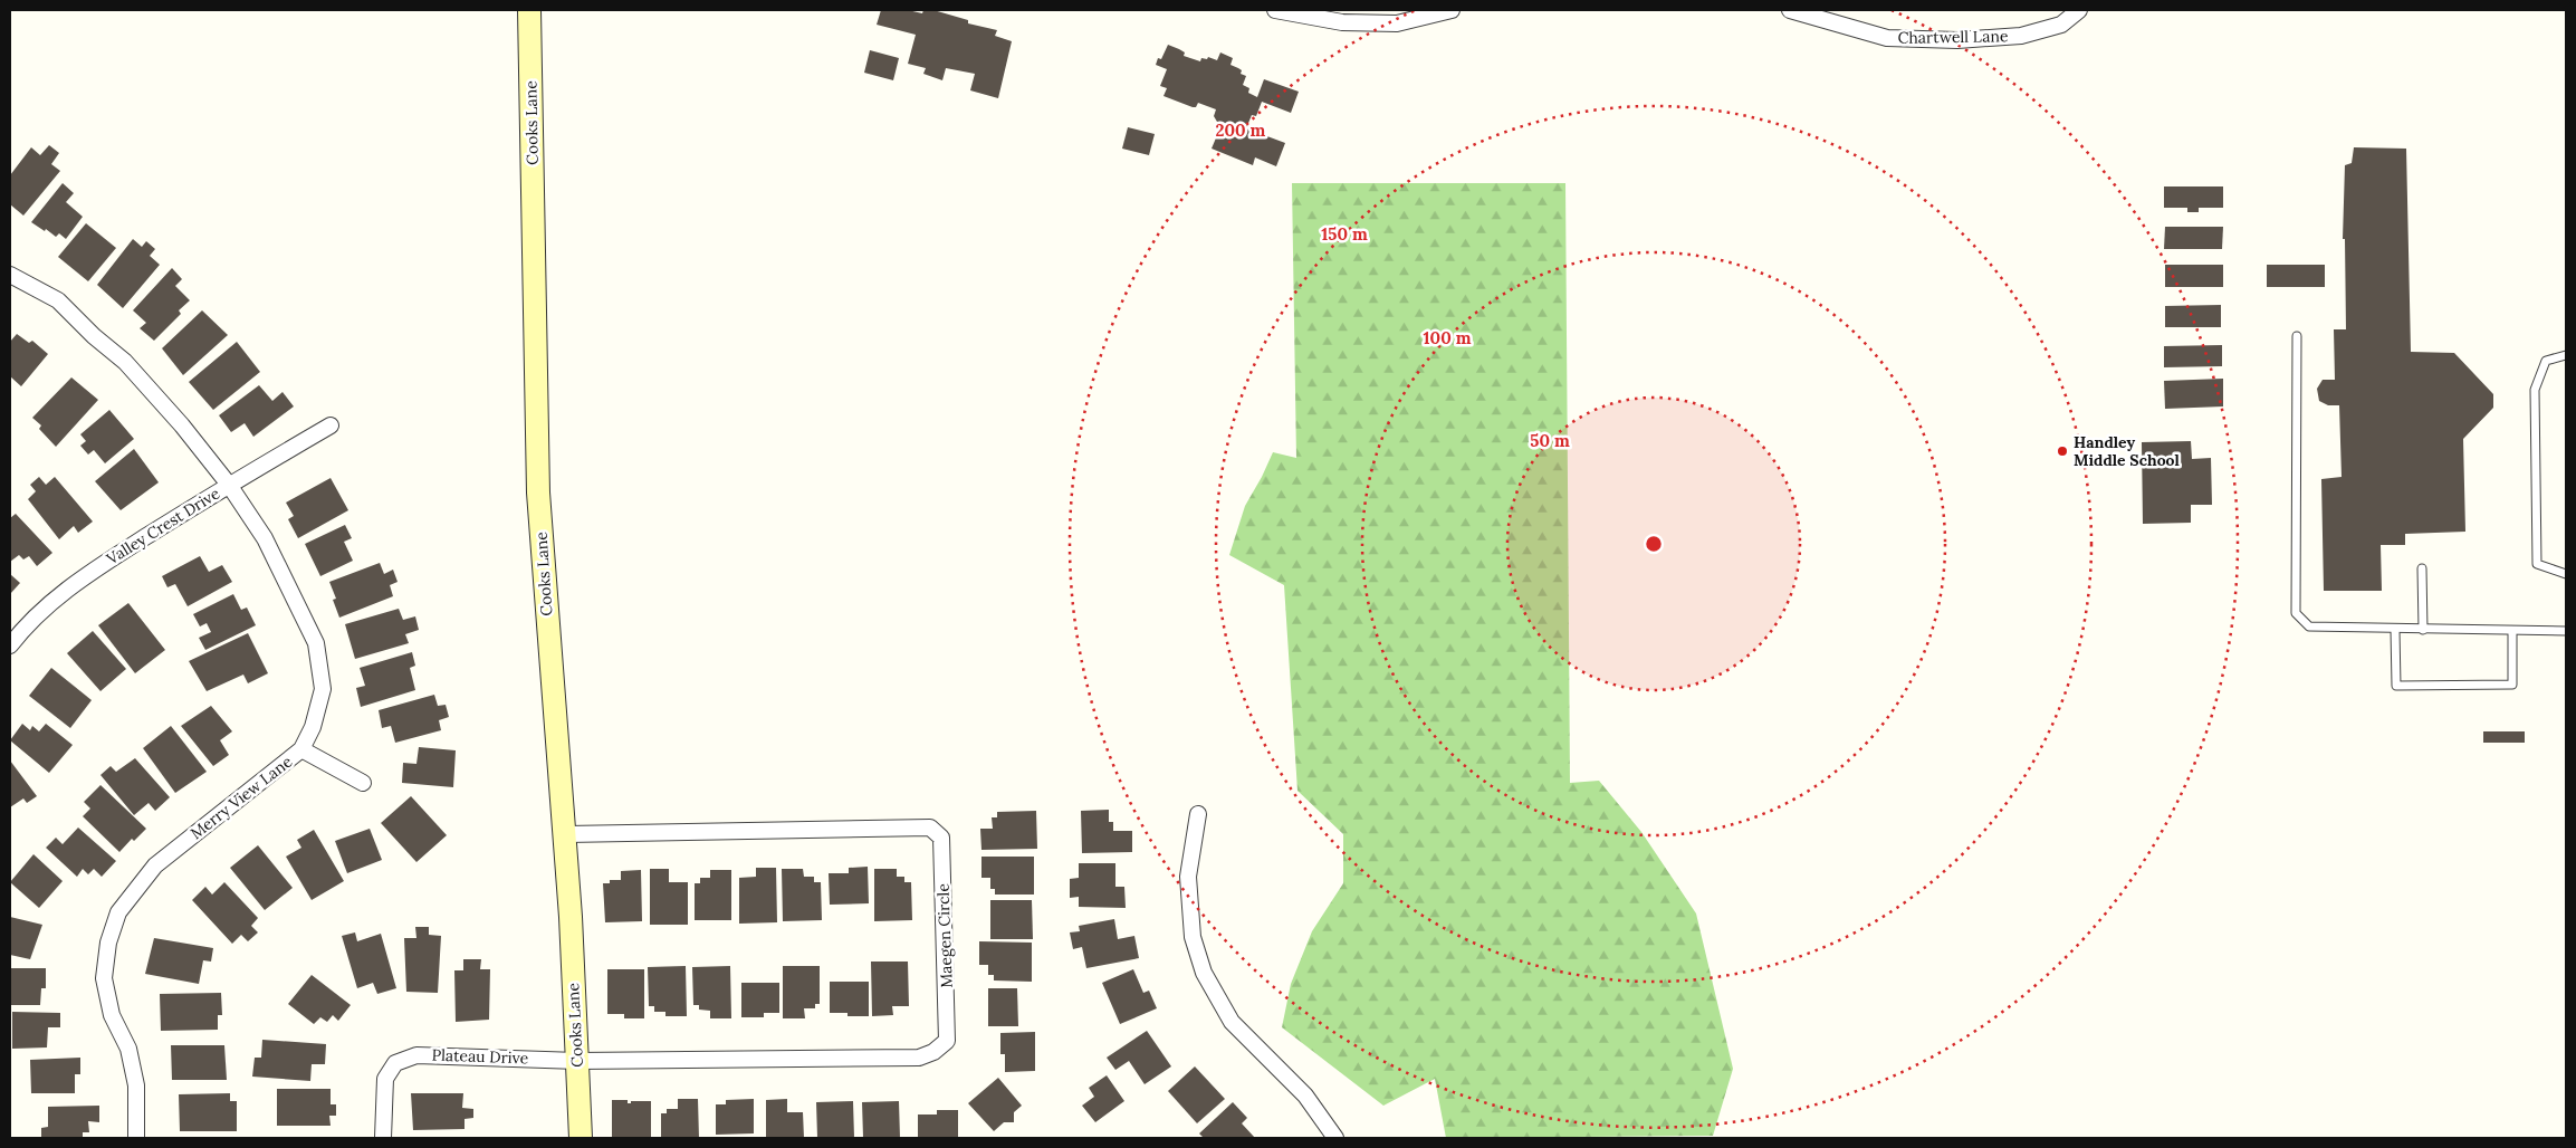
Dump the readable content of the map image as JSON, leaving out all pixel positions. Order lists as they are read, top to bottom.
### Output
{
  "streets": {
    "main road": ["Cooks Lane"],
    "street": [
      "Chartwell Lane",
      "Valley Crest Drive",
      "Merry View Lane",
      "Maegen Circle",
      "Plateau Drive"
    ]
  },
  "crossings": [
    ["Cooks Lane", "Maegen Circle"],
    ["Cooks Lane", "Plateau Drive"],
    ["Valley Crest Drive", "Merry View Lane"],
    ["Maegen Circle", "Plateau Drive"]
  ],
  "places": ["Handley Middle School"],
  "rings": [
    "200 m",
    "150 m",
    "100 m",
    "50 m"
  ]
}
